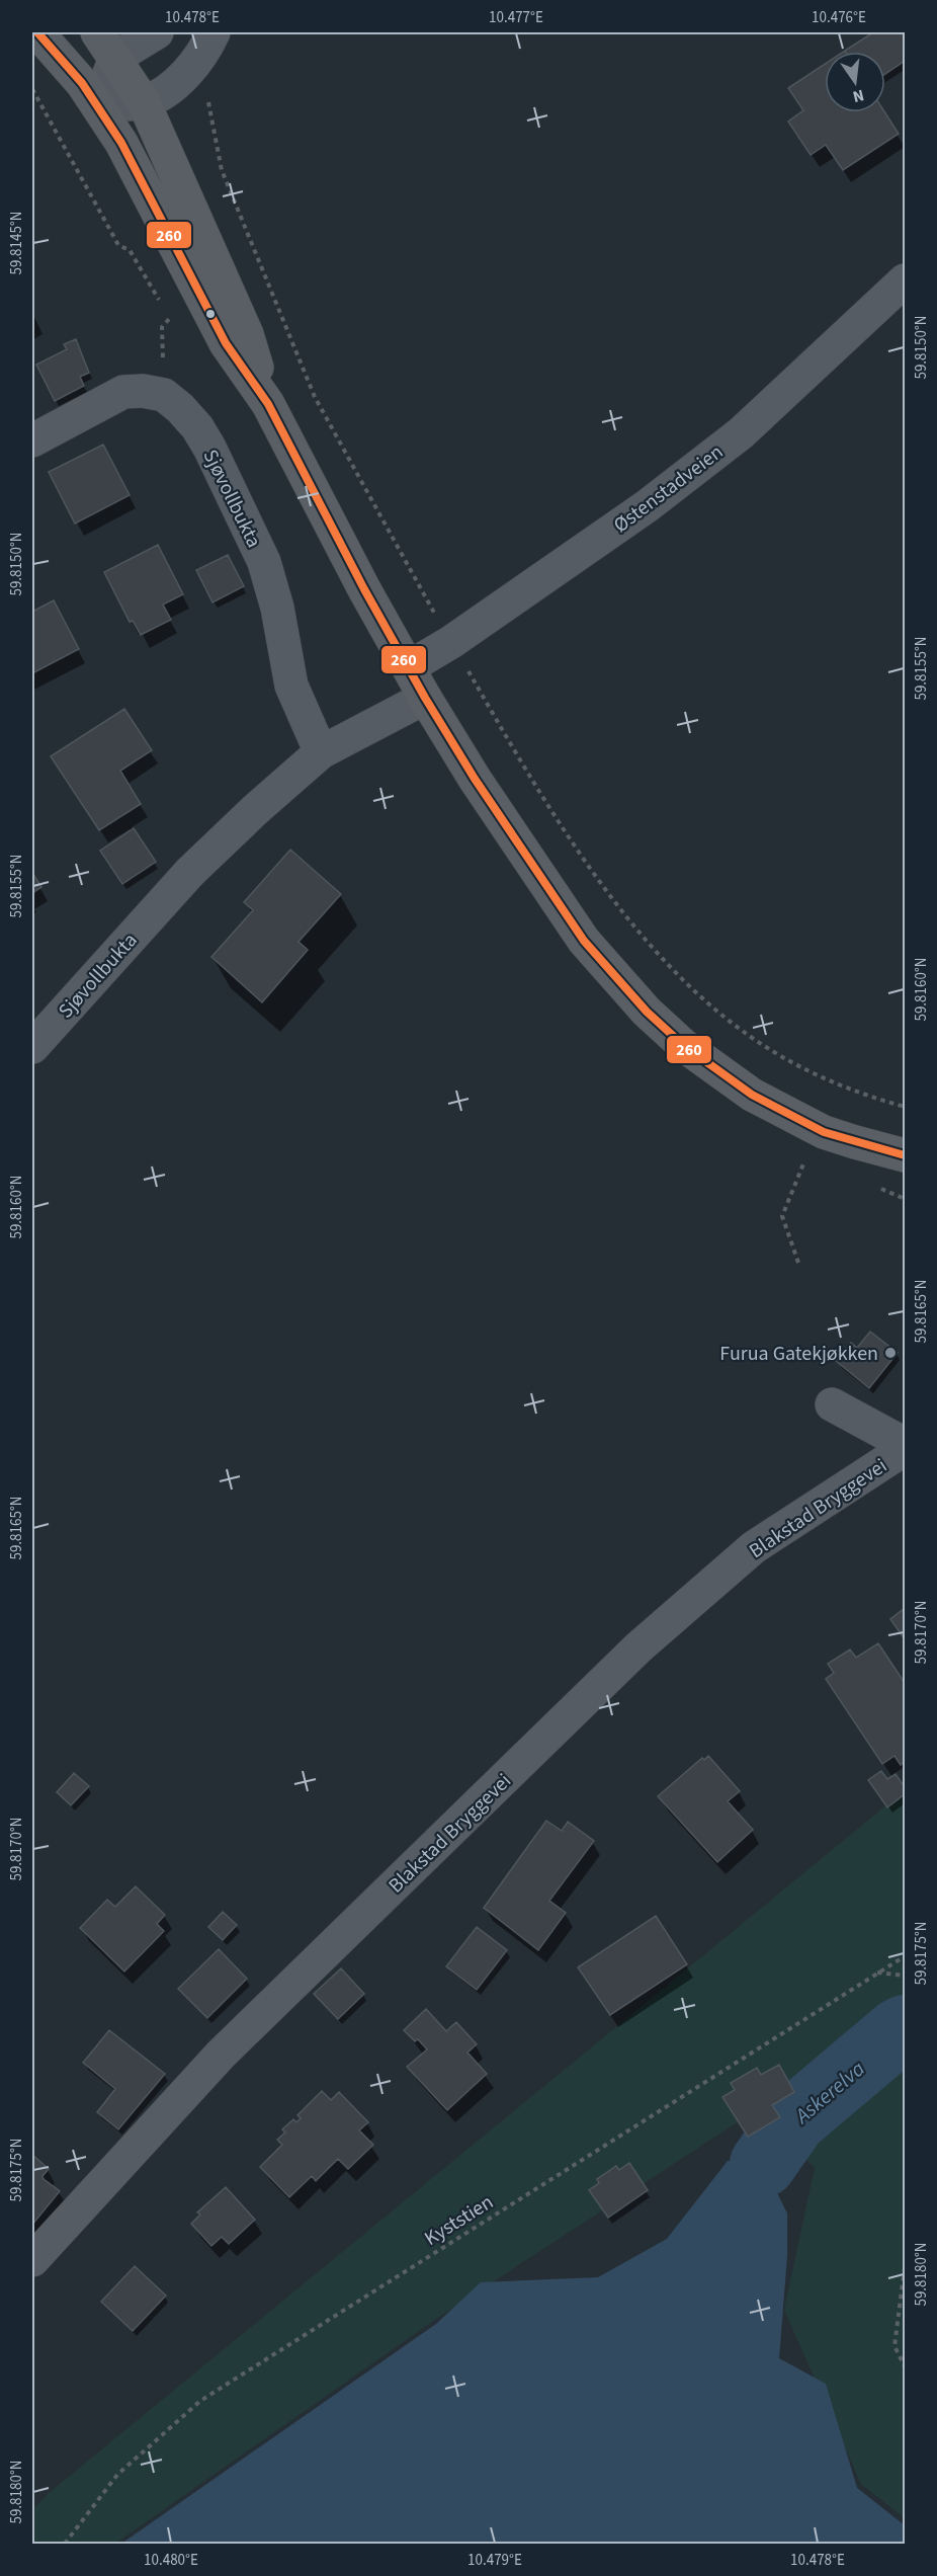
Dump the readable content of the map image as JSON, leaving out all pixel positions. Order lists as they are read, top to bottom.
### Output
{
  "streets": {
    "street": ["Østenstadveien", "Sjøvollbukta", "Blakstad Bryggevei"],
    "path": ["Kyststien"]
  },
  "water": ["Askerelva"],
  "places": ["Furua Gatekjøkken"],
  "lines": ["transit line 260"],
  "north": "bottom",
  "coordinates": [
    "10.478°E",
    "10.477°E",
    "10.476°E",
    "59.8145°N",
    "59.8150°N",
    "59.8155°N",
    "59.8160°N",
    "59.8165°N",
    "59.8170°N",
    "59.8175°N",
    "59.8180°N",
    "10.480°E",
    "10.479°E"
  ]
}
